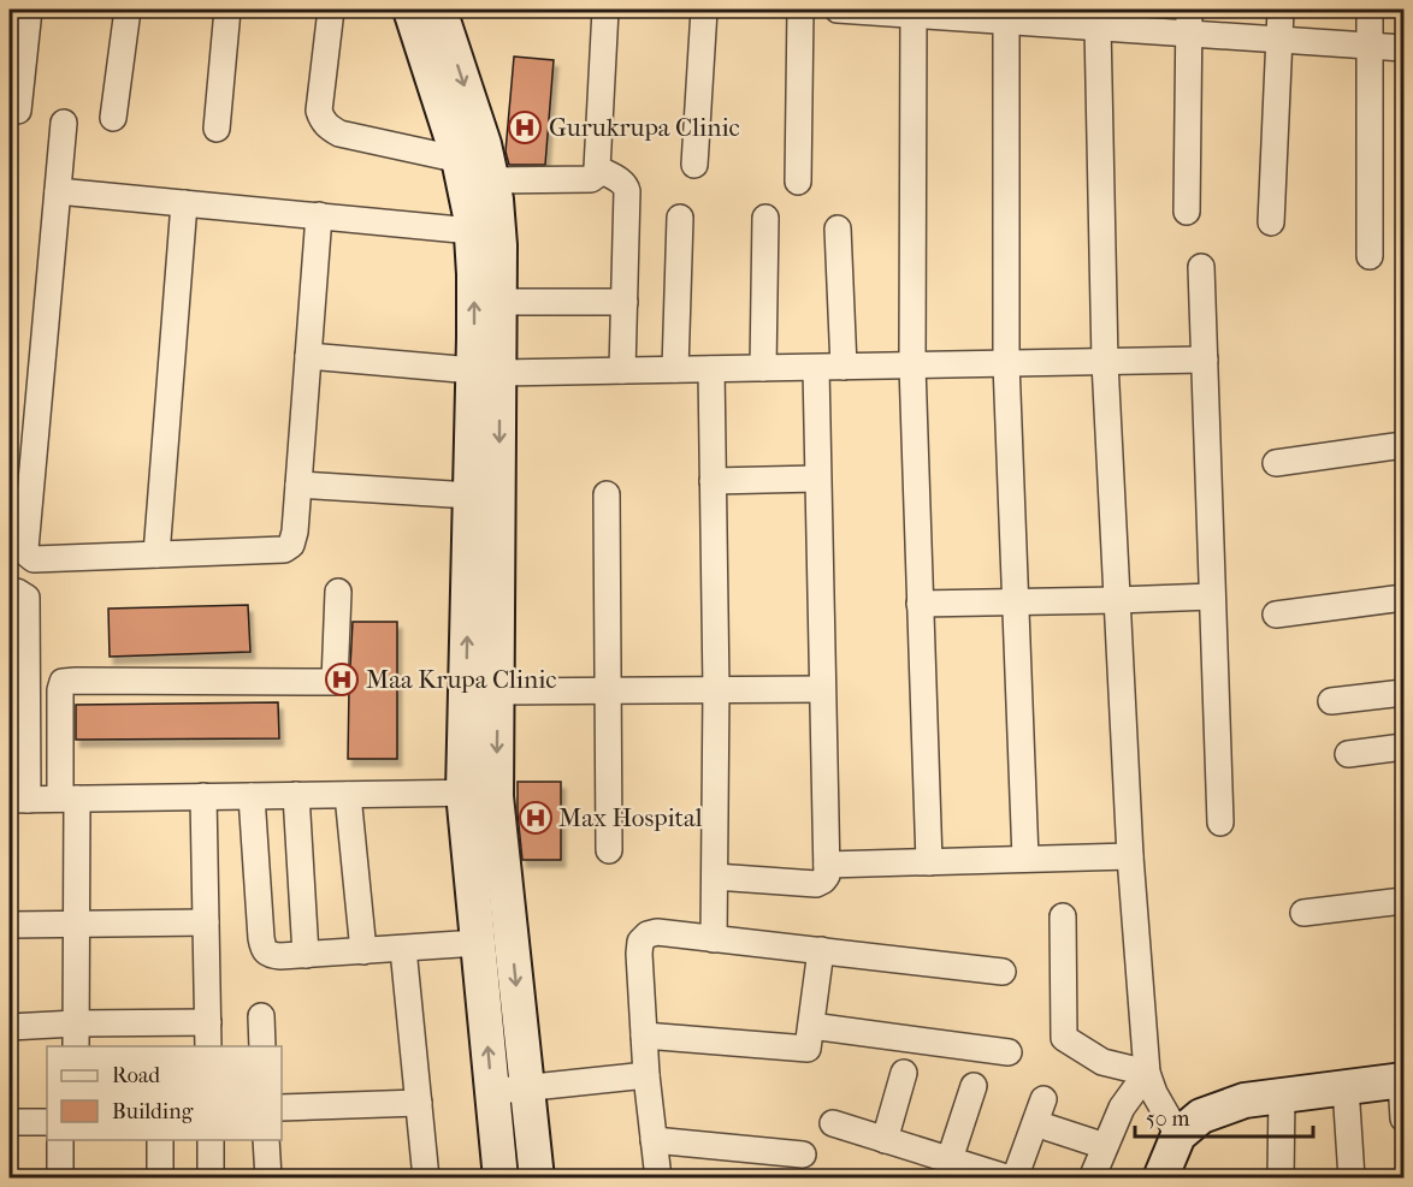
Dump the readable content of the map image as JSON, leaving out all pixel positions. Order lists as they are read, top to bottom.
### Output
{
  "places": {
    "hospital": ["Gurukrupa Clinic", "Maa Krupa Clinic", "Max Hospital"]
  },
  "legend": ["Road", "Building"],
  "scale_bar": "50 m"
}
